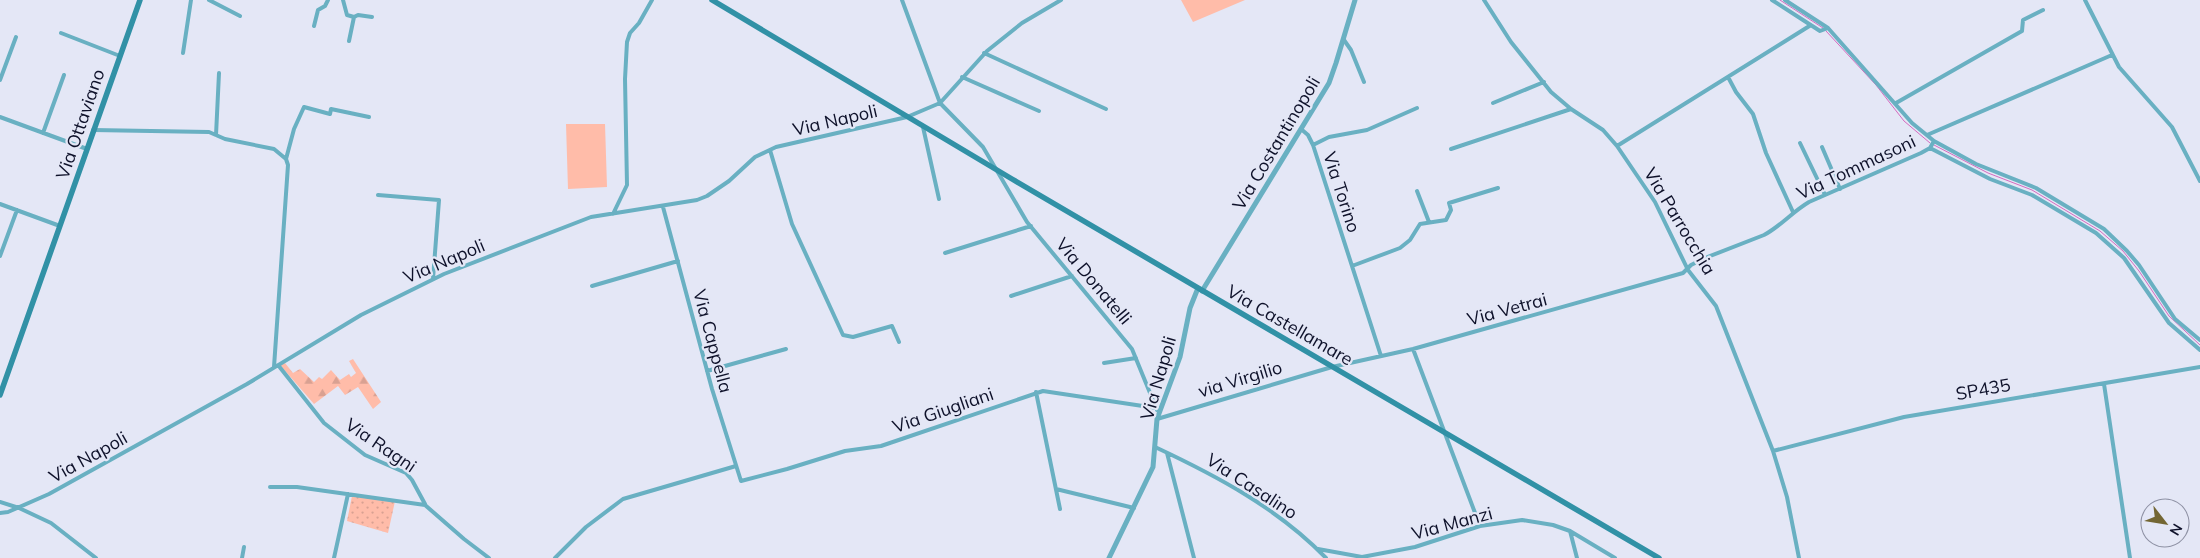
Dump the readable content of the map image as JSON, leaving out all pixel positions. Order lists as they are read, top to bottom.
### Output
{
  "streets": {
    "main road": ["Via Ottaviano", "Via Castellamare"],
    "street": [
      "Via Napoli",
      "Via Costantinopoli",
      "Via Tommasoni",
      "Via Torino",
      "Via Parrocchia",
      "Via Donatelli",
      "Via Vetrai",
      "Via Cappella",
      "via Virgilio",
      "SP435",
      "Via Giugliani",
      "Via Ragni",
      "Via Casalino",
      "Via Manzi"
    ]
  },
  "crossings": [
    ["Via Napoli", "Via Costantinopoli"],
    ["Via Napoli", "Via Donatelli"],
    ["Via Napoli", "Via Castellamare"],
    ["Via Napoli", "Via Cappella"],
    ["Via Napoli", "via Virgilio"],
    ["Via Napoli", "Via Ragni"],
    ["Via Napoli", "Via Casalino"],
    ["Via Costantinopoli", "Via Torino"],
    ["Via Costantinopoli", "Via Castellamare"],
    ["Via Tommasoni", "Via Parrocchia"],
    ["Via Tommasoni", "Via Vetrai"],
    ["Via Torino", "Via Vetrai"],
    ["Via Parrocchia", "Via Vetrai"],
    ["Via Parrocchia", "SP435"],
    ["Via Donatelli", "Via Castellamare"],
    ["Via Donatelli", "via Virgilio"],
    ["Via Donatelli", "Via Giugliani"],
    ["Via Vetrai", "Via Castellamare"],
    ["Via Vetrai", "via Virgilio"],
    ["Via Castellamare", "via Virgilio"],
    ["Via Cappella", "Via Giugliani"],
    ["Via Casalino", "Via Manzi"]
  ],
  "north": "bottom right"
}
